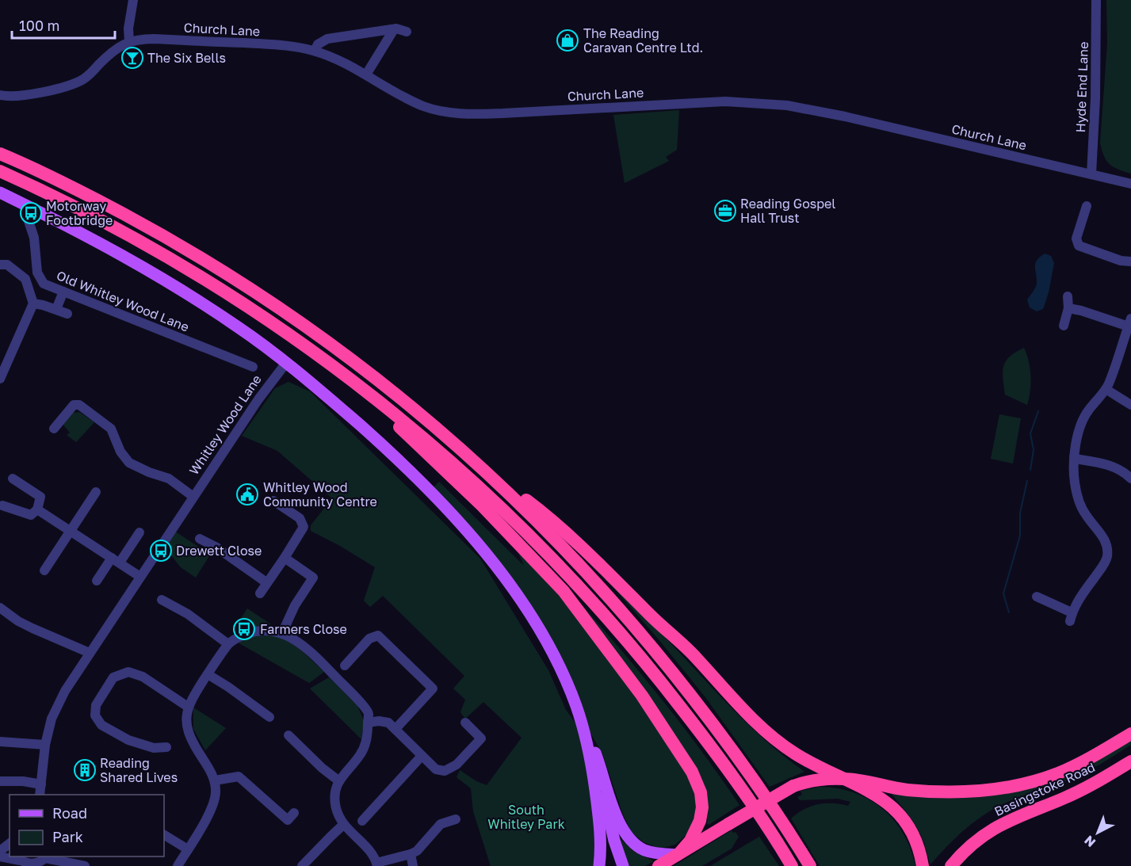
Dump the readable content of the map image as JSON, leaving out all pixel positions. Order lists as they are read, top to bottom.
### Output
{
  "streets": {
    "highway": ["Basingstoke Road"],
    "street": [
      "Church Lane",
      "Hyde End Lane",
      "Old Whitley Wood Lane",
      "Whitley Wood Lane"
    ]
  },
  "crossings": [
    ["Church Lane", "Hyde End Lane"]
  ],
  "parks": ["South Whitley Park"],
  "places": {
    "shop": ["The Reading Caravan Centre Ltd."],
    "bar": ["The Six Bells"],
    "office": ["Reading Gospel Hall Trust"],
    "bus stop": ["Motorway Footbridge", "Drewett Close", "Farmers Close"],
    "public building": ["Whitley Wood Community Centre"],
    "building": ["Reading Shared Lives"]
  },
  "legend": ["Road", "Park"],
  "scale_bar": "100 m",
  "north": "bottom left"
}
